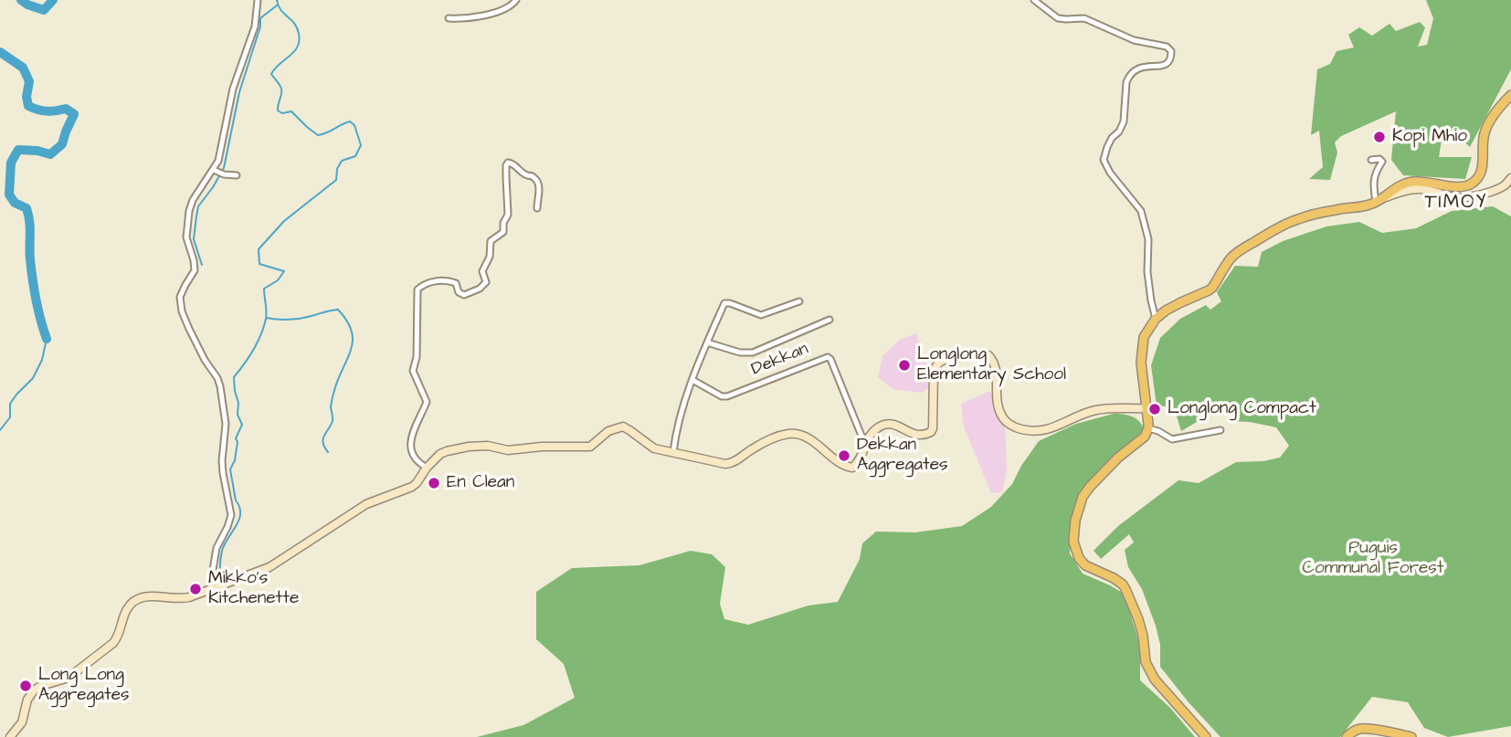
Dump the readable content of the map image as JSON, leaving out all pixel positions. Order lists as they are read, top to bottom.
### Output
{
  "streets": {
    "street": ["Dekkan"]
  },
  "districts": ["TIMOY"],
  "parks": ["Puguis Communal Forest"],
  "places": [
    "Kopi Mhio",
    "Longlong Elementary School",
    "Longlong Compact",
    "Dekkan Aggregates",
    "En Clean",
    "Mikko's Kitchenette",
    "Long Long Aggregates"
  ]
}
